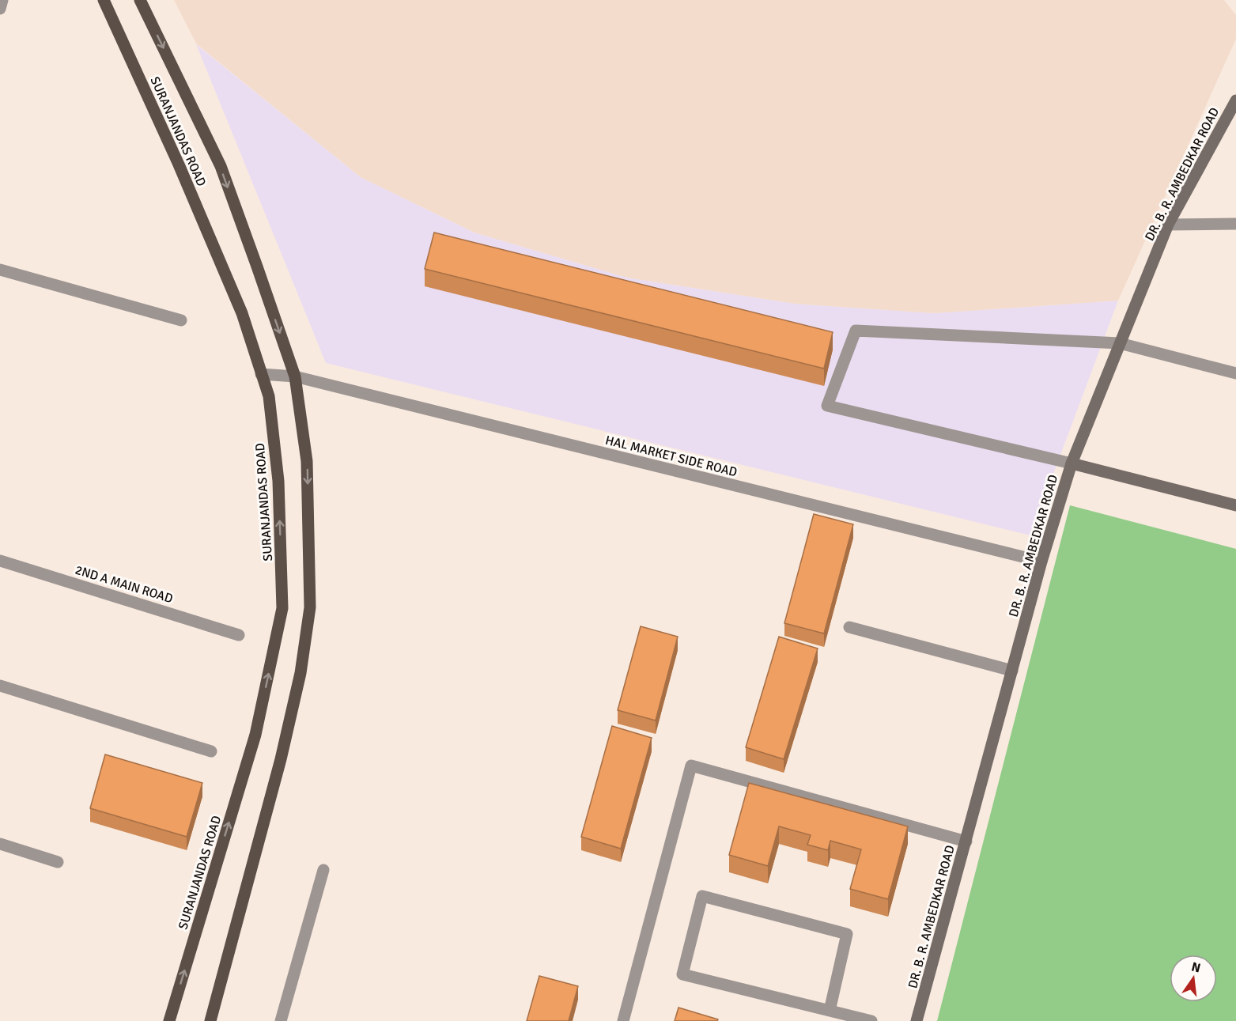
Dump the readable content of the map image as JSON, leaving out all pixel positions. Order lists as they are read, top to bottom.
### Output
{
  "streets": {
    "main road": ["SURANJANDAS ROAD"],
    "street": ["DR. B. R. AMBEDKAR ROAD", "HAL MARKET SIDE ROAD", "2ND A MAIN ROAD"]
  },
  "crossings": [
    ["SURANJANDAS ROAD", "HAL MARKET SIDE ROAD"],
    ["DR. B. R. AMBEDKAR ROAD", "HAL MARKET SIDE ROAD"]
  ],
  "north": "top"
}
